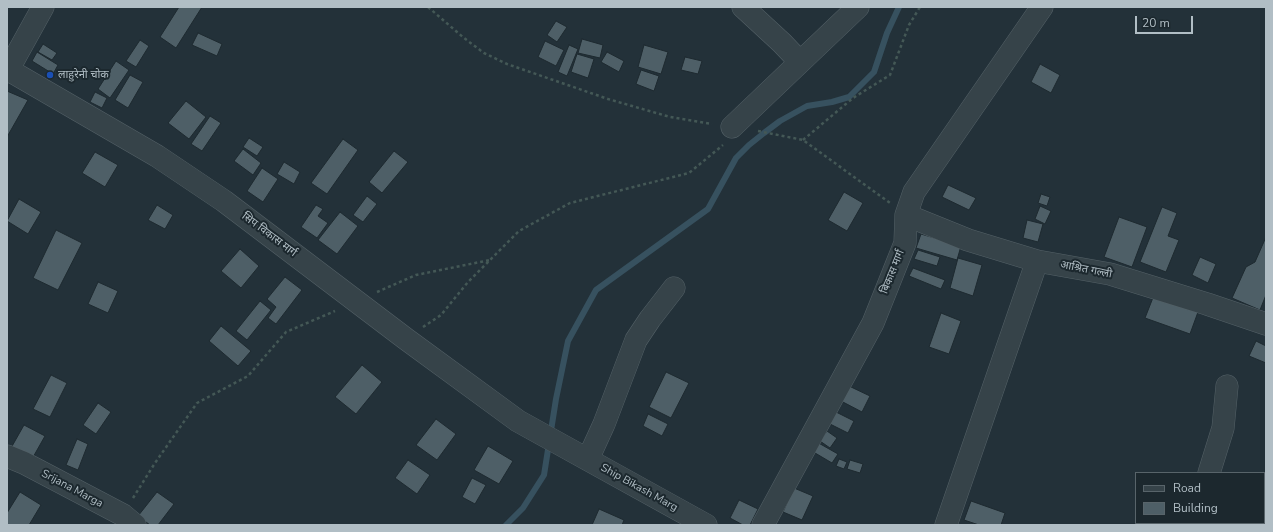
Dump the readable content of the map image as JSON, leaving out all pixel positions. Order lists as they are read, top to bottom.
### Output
{
  "streets": {
    "street": [
      "सिप विकास मार्ग",
      "आश्रित गल्ली",
      "बिकास मार्ग",
      "Ship Bikash Marg",
      "Srijana Marga"
    ]
  },
  "crossings": [
    ["सिप विकास मार्ग", "Ship Bikash Marg"],
    ["आश्रित गल्ली", "बिकास मार्ग"]
  ],
  "places": ["लाहुरेनी चोक"],
  "legend": ["Road", "Building"],
  "scale_bar": "20 m"
}
